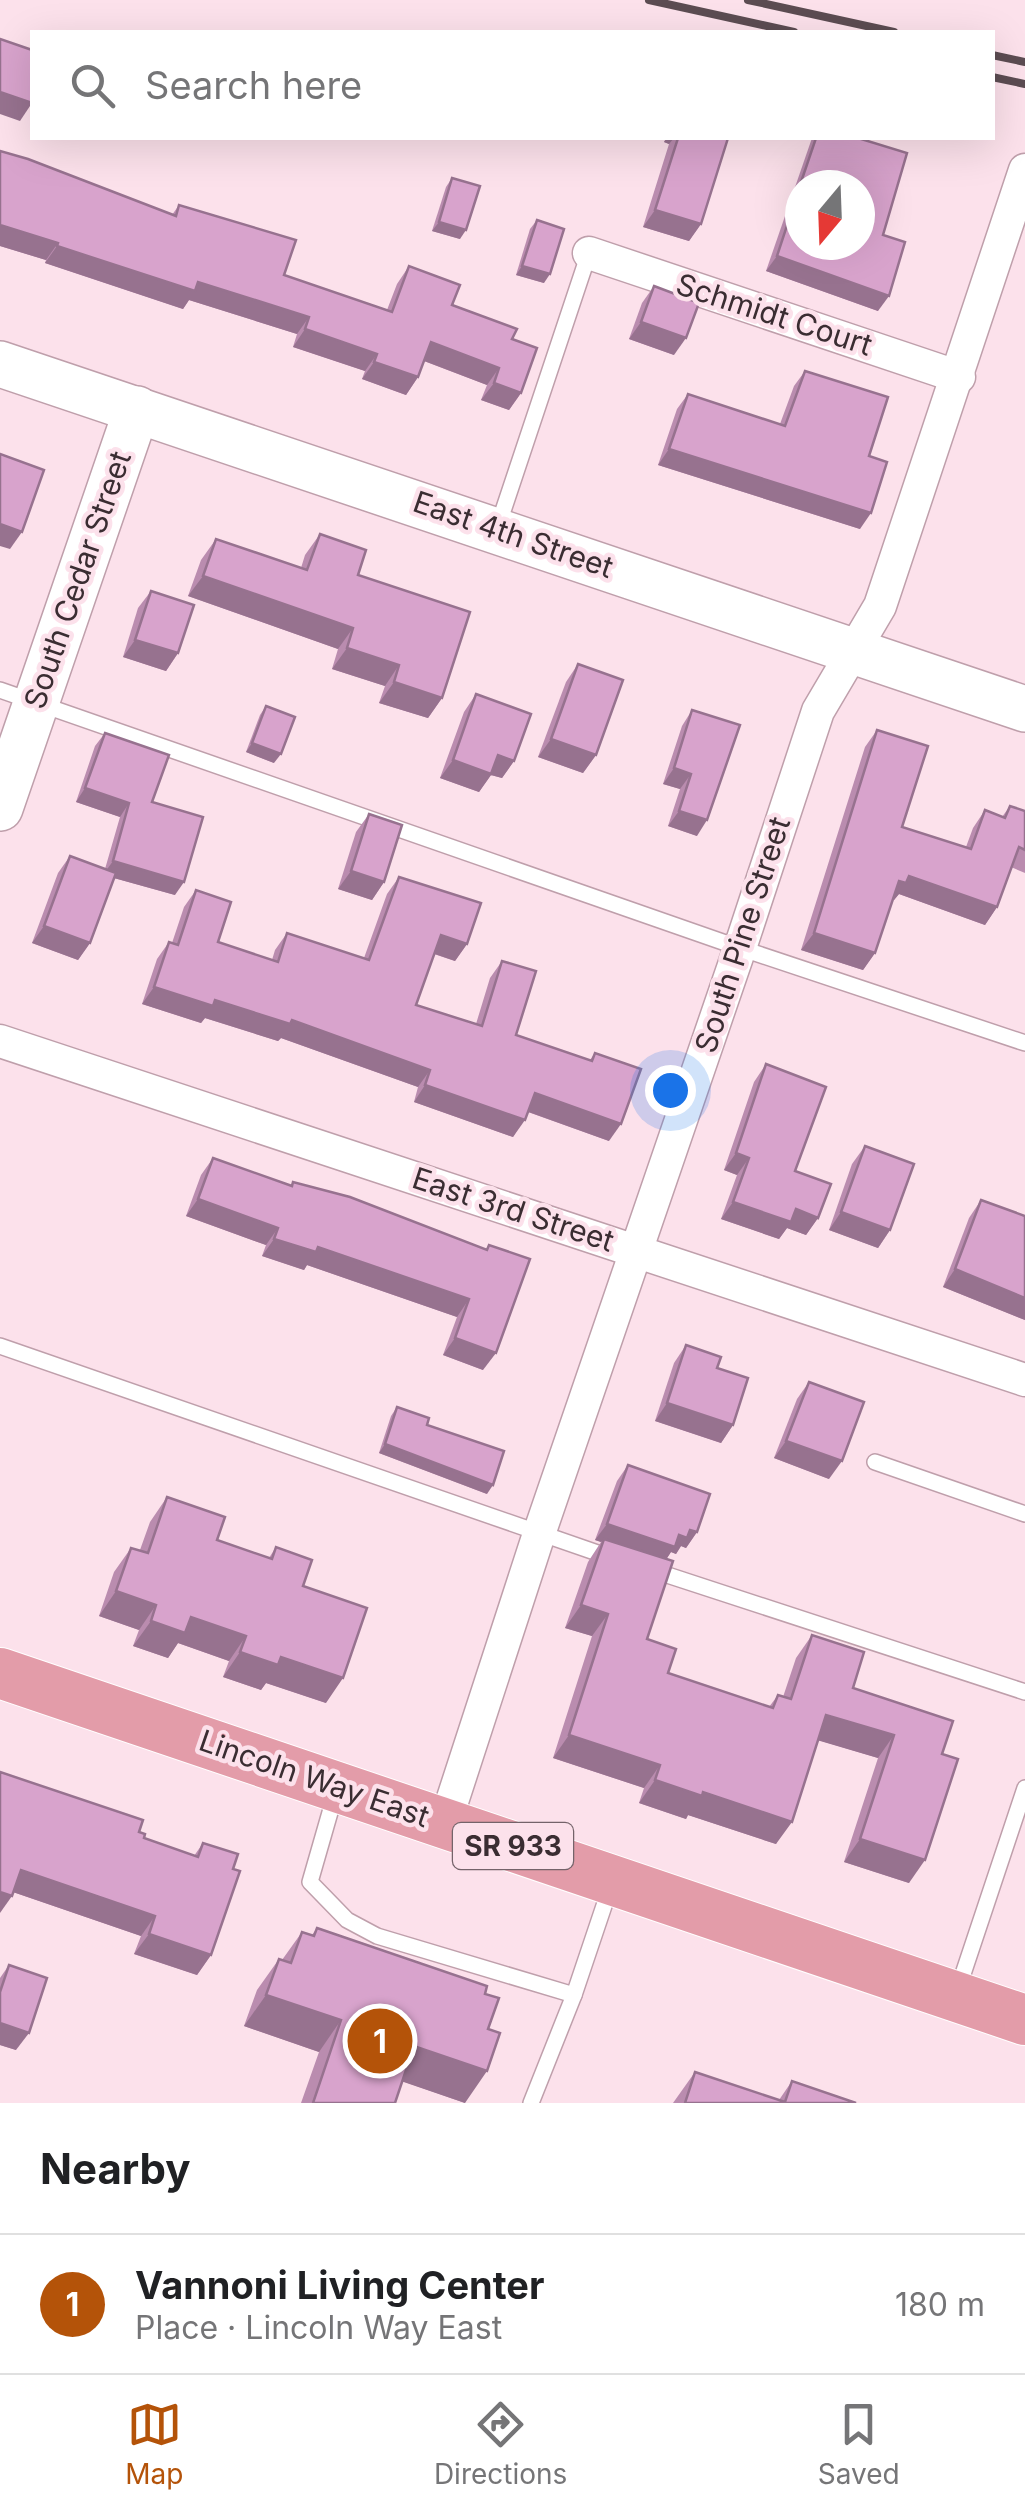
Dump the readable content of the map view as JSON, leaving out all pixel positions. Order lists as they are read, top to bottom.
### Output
{
  "streets": {
    "main road": ["Lincoln Way East", "SR 933"],
    "street": [
      "Schmidt Court",
      "East 4th Street",
      "South Cedar Street",
      "South Pine Street",
      "East 3rd Street"
    ]
  },
  "crossings": [
    ["Schmidt Court", "South Pine Street"],
    ["East 4th Street", "South Cedar Street"],
    ["East 4th Street", "South Pine Street"],
    ["South Pine Street", "East 3rd Street"],
    ["South Pine Street", "Lincoln Way East"]
  ],
  "north": "bottom",
  "page": {
    "search": "Search here",
    "pins": "1",
    "heading": "Nearby",
    "list": [
      {
        "mark": "1",
        "name": "Vannoni Living Center",
        "note": "Place · Lincoln Way East",
        "value": "180 m"
      }
    ],
    "nav": ["Map", "Directions", "Saved"]
  }
}
